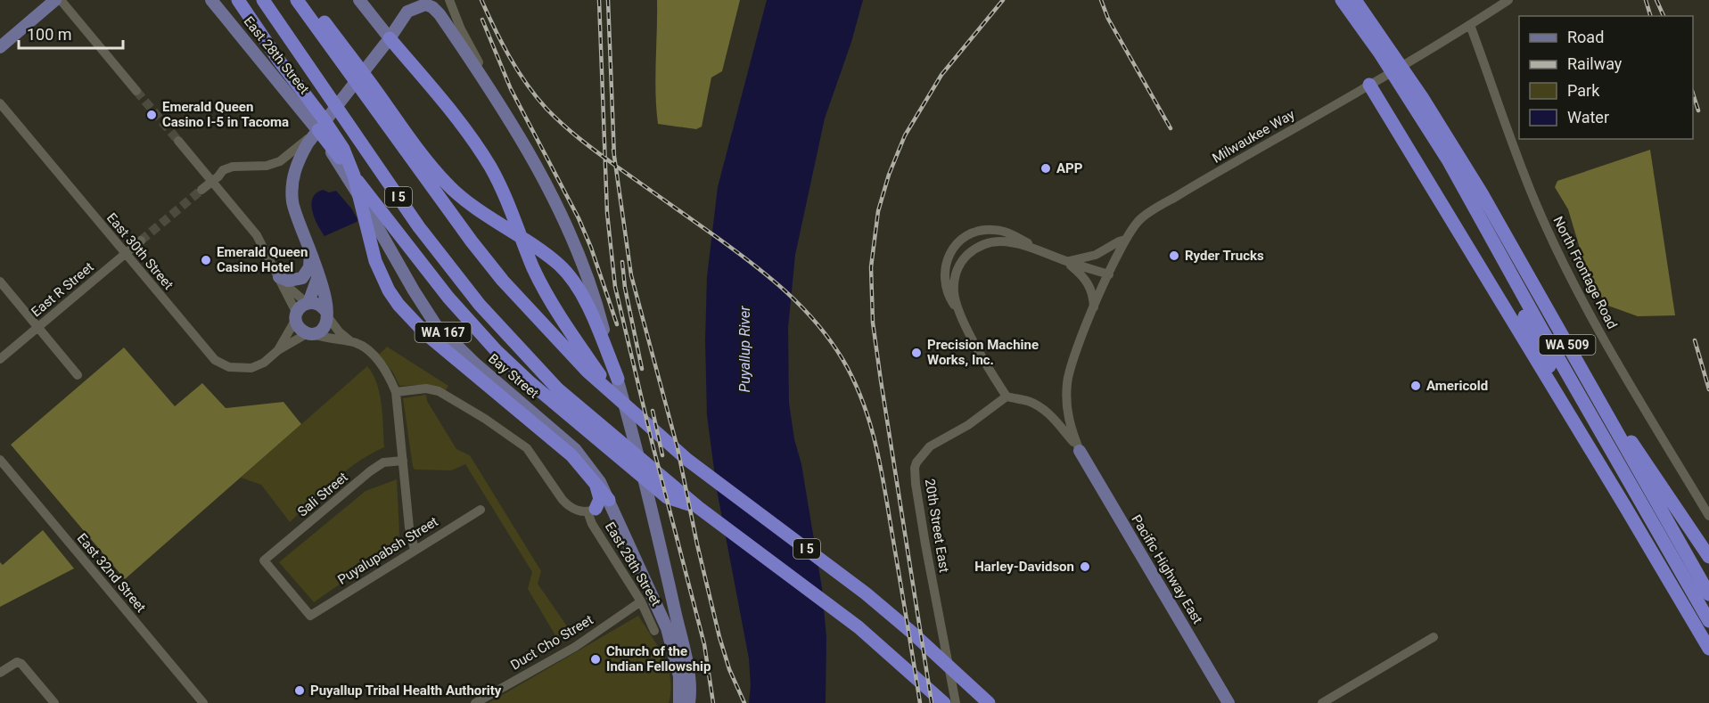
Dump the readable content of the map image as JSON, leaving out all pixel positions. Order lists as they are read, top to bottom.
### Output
{
  "streets": {
    "highway": ["I 5", "WA 509"],
    "main road": [
      "East 28th Street",
      "WA 167",
      "Bay Street",
      "Pacific Highway East"
    ],
    "street": [
      "Milwaukee Way",
      "East 30th Street",
      "North Frontage Road",
      "East R Street",
      "Sali Street",
      "20th Street East",
      "Puyalupabsh Street",
      "East 32nd Street",
      "Duct Cho Street"
    ]
  },
  "crossings": [
    ["East 28th Street", "Bay Street"],
    ["East 28th Street", "Duct Cho Street"],
    ["Milwaukee Way", "North Frontage Road"],
    ["Milwaukee Way", "Pacific Highway East"],
    ["East 30th Street", "East R Street"],
    ["Sali Street", "Puyalupabsh Street"]
  ],
  "water": ["Puyallup River"],
  "places": [
    "Emerald Queen Casino I-5 in Tacoma",
    "APP",
    "Ryder Trucks",
    "Emerald Queen Casino Hotel",
    "Precision Machine Works, Inc.",
    "Americold",
    "Harley-Davidson",
    "Church of the Indian Fellowship",
    "Puyallup Tribal Health Authority"
  ],
  "legend": [
    "Road",
    "Railway",
    "Park",
    "Water"
  ],
  "scale_bar": "100 m"
}
